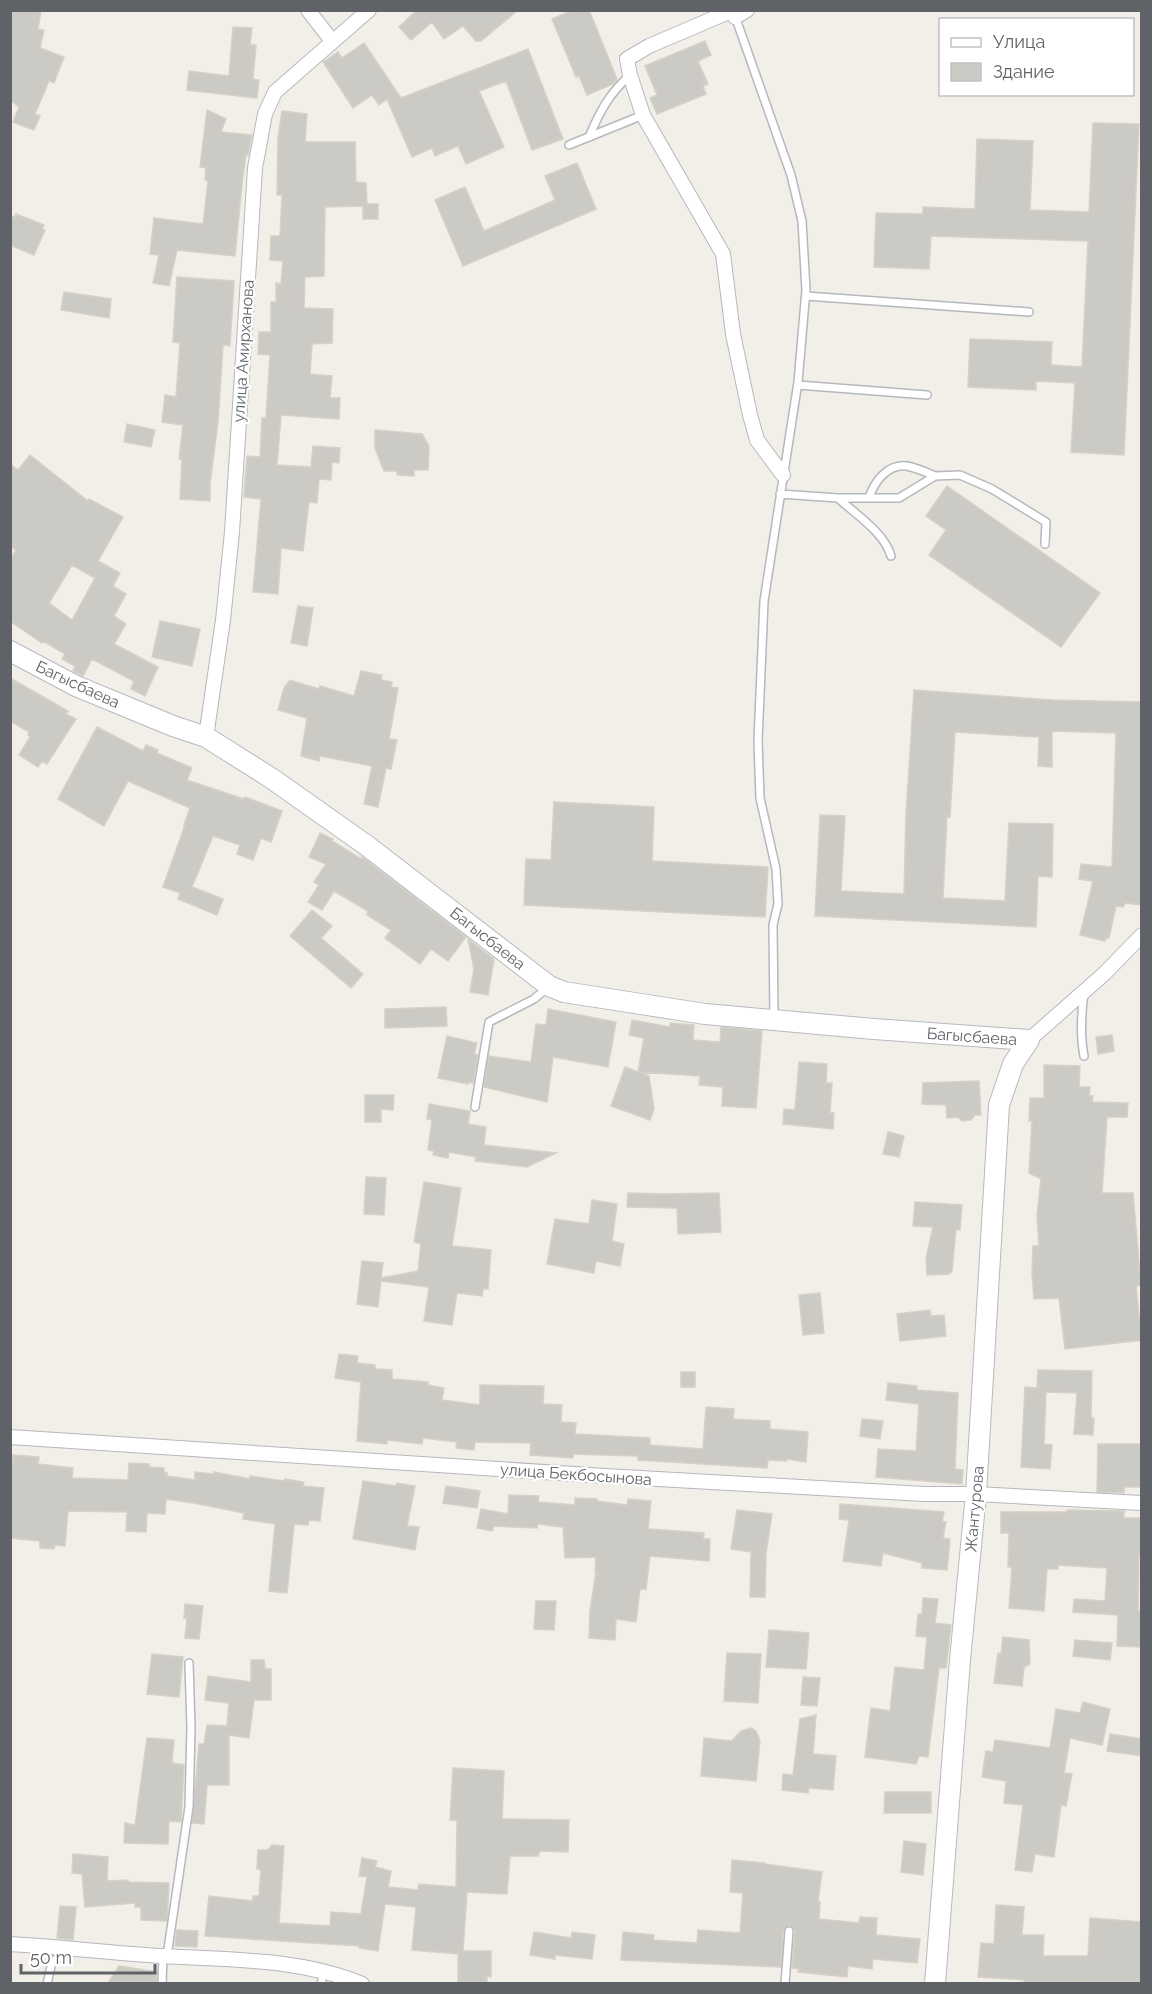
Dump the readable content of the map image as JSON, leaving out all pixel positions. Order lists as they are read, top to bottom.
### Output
{
  "streets": {
    "street": [
      "улица Амирханова",
      "Багысбаева",
      "улица Бекбосынова",
      "Жантурова"
    ]
  },
  "crossings": [
    ["улица Амирханова", "Багысбаева"],
    ["Багысбаева", "Жантурова"],
    ["улица Бекбосынова", "Жантурова"]
  ],
  "legend": ["Улица", "Здание"],
  "scale_bar": "50 m"
}
